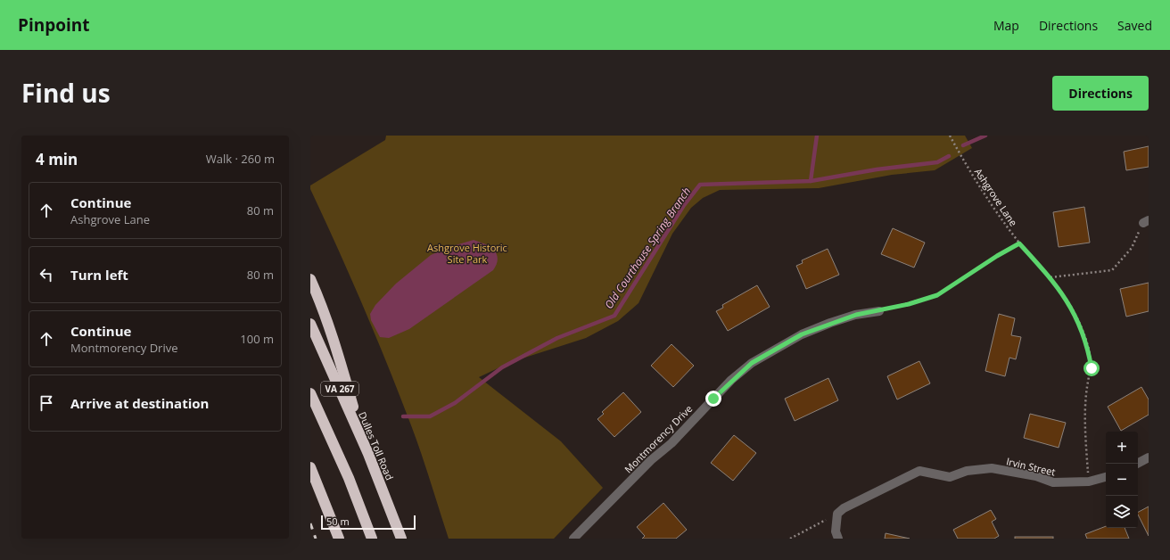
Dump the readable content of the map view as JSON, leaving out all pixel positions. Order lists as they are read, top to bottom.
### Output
{
  "streets": {
    "highway": ["VA 267", "Dulles Toll Road"],
    "street": ["Montmorency Drive", "Irvin Street"],
    "path": ["Ashgrove Lane"]
  },
  "crossings": [
    ["Ashgrove Lane", "Irvin Street"]
  ],
  "water": ["Old Courthouse Spring Branch"],
  "parks": ["Ashgrove Historic Site Park"],
  "scale_bar": "50 m",
  "page": {
    "header": "Pinpoint",
    "nav": ["Map", "Directions", "Saved"],
    "title": "Find us",
    "buttons": "Directions",
    "heading": ["4 min", "Walk · 260 m"],
    "list": [
      ["Continue", "Ashgrove Lane", "80 m"],
      ["Turn left", "80 m"],
      ["Continue", "Montmorency Drive", "100 m"],
      "Arrive at destination"
    ],
    "map_buttons": ["+", "−"],
    "scale": "50 m"
  }
}
